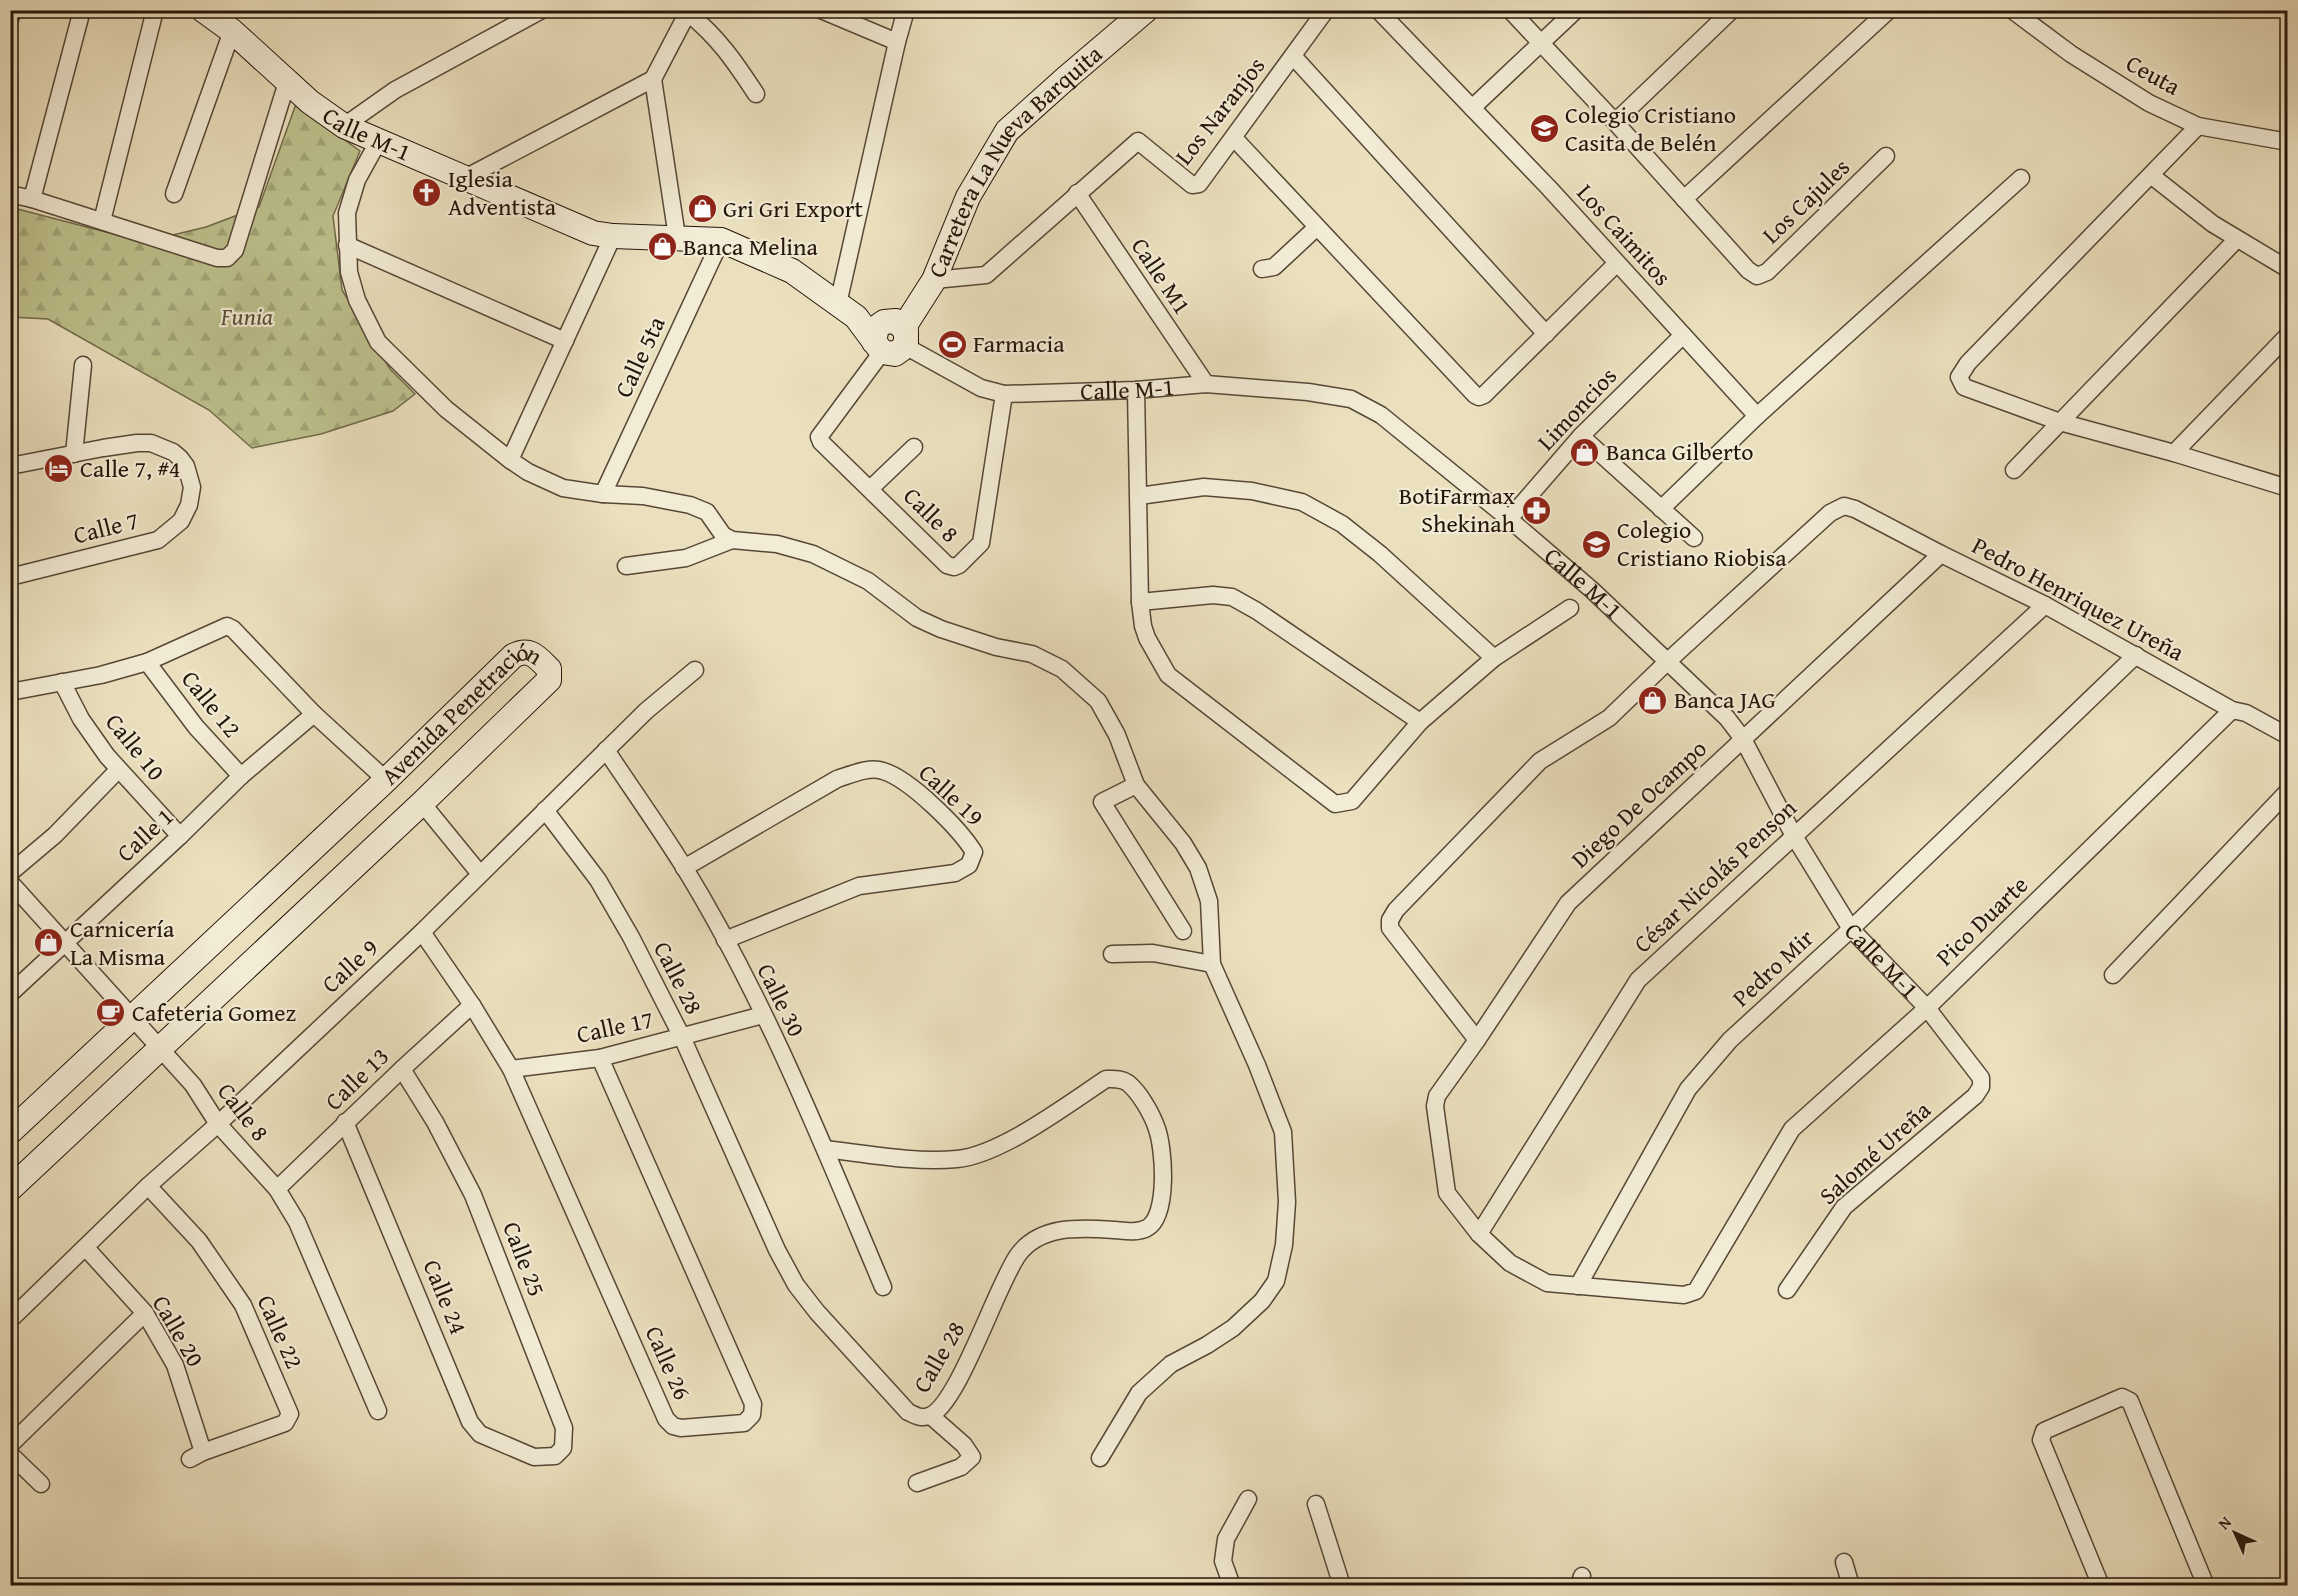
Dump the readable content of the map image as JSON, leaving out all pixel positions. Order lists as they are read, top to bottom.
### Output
{
  "streets": {
    "street": [
      "Ceuta",
      "Los Naranjos",
      "Calle M-1",
      "Carretera La Nueva Barquita",
      "Los Cajules",
      "Los Caimitos",
      "Calle M1",
      "Calle 5ta",
      "Limoncios",
      "Calle 8",
      "Calle 7",
      "Pedro Henriquez Ureña",
      "Calle 12",
      "Avenida Penetración",
      "Calle 10",
      "Calle 19",
      "Diego De Ocampo",
      "Calle 1",
      "César Nicolás Penson",
      "Pico Duarte",
      "Calle 9",
      "Pedro Mir",
      "Calle 28",
      "Calle 30",
      "Calle 17",
      "Calle 13",
      "Salomé Ureña",
      "Calle 25",
      "Calle 24",
      "Calle 20",
      "Calle 22",
      "Calle 26"
    ]
  },
  "crossings": [
    ["Los Naranjos", "Calle M1"],
    ["Calle M-1", "Carretera La Nueva Barquita"],
    ["Calle M-1", "Calle M1"],
    ["Calle M-1", "Calle 5ta"],
    ["Calle M-1", "Limoncios"],
    ["Calle M-1", "Calle 8"],
    ["Calle M-1", "Pedro Henriquez Ureña"],
    ["Calle M-1", "Diego De Ocampo"],
    ["Calle M-1", "César Nicolás Penson"],
    ["Calle M-1", "Pico Duarte"],
    ["Calle M-1", "Pedro Mir"],
    ["Calle M-1", "Salomé Ureña"],
    ["Carretera La Nueva Barquita", "Calle 8"],
    ["Los Caimitos", "Limoncios"],
    ["Calle 8", "Avenida Penetración"],
    ["Calle 8", "Calle 1"],
    ["Calle 8", "Calle 9"],
    ["Calle 8", "Calle 13"],
    ["Pedro Henriquez Ureña", "Diego De Ocampo"],
    ["Pedro Henriquez Ureña", "César Nicolás Penson"],
    ["Pedro Henriquez Ureña", "Pico Duarte"],
    ["Pedro Henriquez Ureña", "Pedro Mir"],
    ["Calle 12", "Calle 1"],
    ["Calle 10", "Calle 1"],
    ["Calle 19", "Calle 30"],
    ["Diego De Ocampo", "César Nicolás Penson"],
    ["Diego De Ocampo", "Pico Duarte"],
    ["Diego De Ocampo", "Pedro Mir"],
    ["Calle 9", "Calle 28"],
    ["Calle 9", "Calle 30"],
    ["Calle 9", "Calle 20"],
    ["Calle 9", "Calle 22"],
    ["Calle 9", "Calle 26"],
    ["Calle 28", "Calle 30"],
    ["Calle 28", "Calle 17"],
    ["Calle 30", "Calle 17"],
    ["Calle 17", "Calle 26"],
    ["Calle 13", "Calle 25"],
    ["Calle 13", "Calle 24"],
    ["Calle 13", "Calle 26"],
    ["Calle 25", "Calle 24"],
    ["Calle 20", "Calle 22"]
  ],
  "parks": ["Funia"],
  "places": {
    "school or university": ["Colegio Cristiano Casita de Belén", "Colegio Cristiano Riobisa"],
    "church": ["Iglesia Adventista"],
    "shop": [
      "Gri Gri Export",
      "Banca Melina",
      "Banca Gilberto",
      "Banca JAG",
      "Carnicería La Misma"
    ],
    "sports": ["Farmacia"],
    "hotel": ["Calle 7, #4"],
    "pharmacy": ["BotiFarmax Shekinah"],
    "cafe": ["Cafeteria Gomez"]
  },
  "north": "top left"
}
